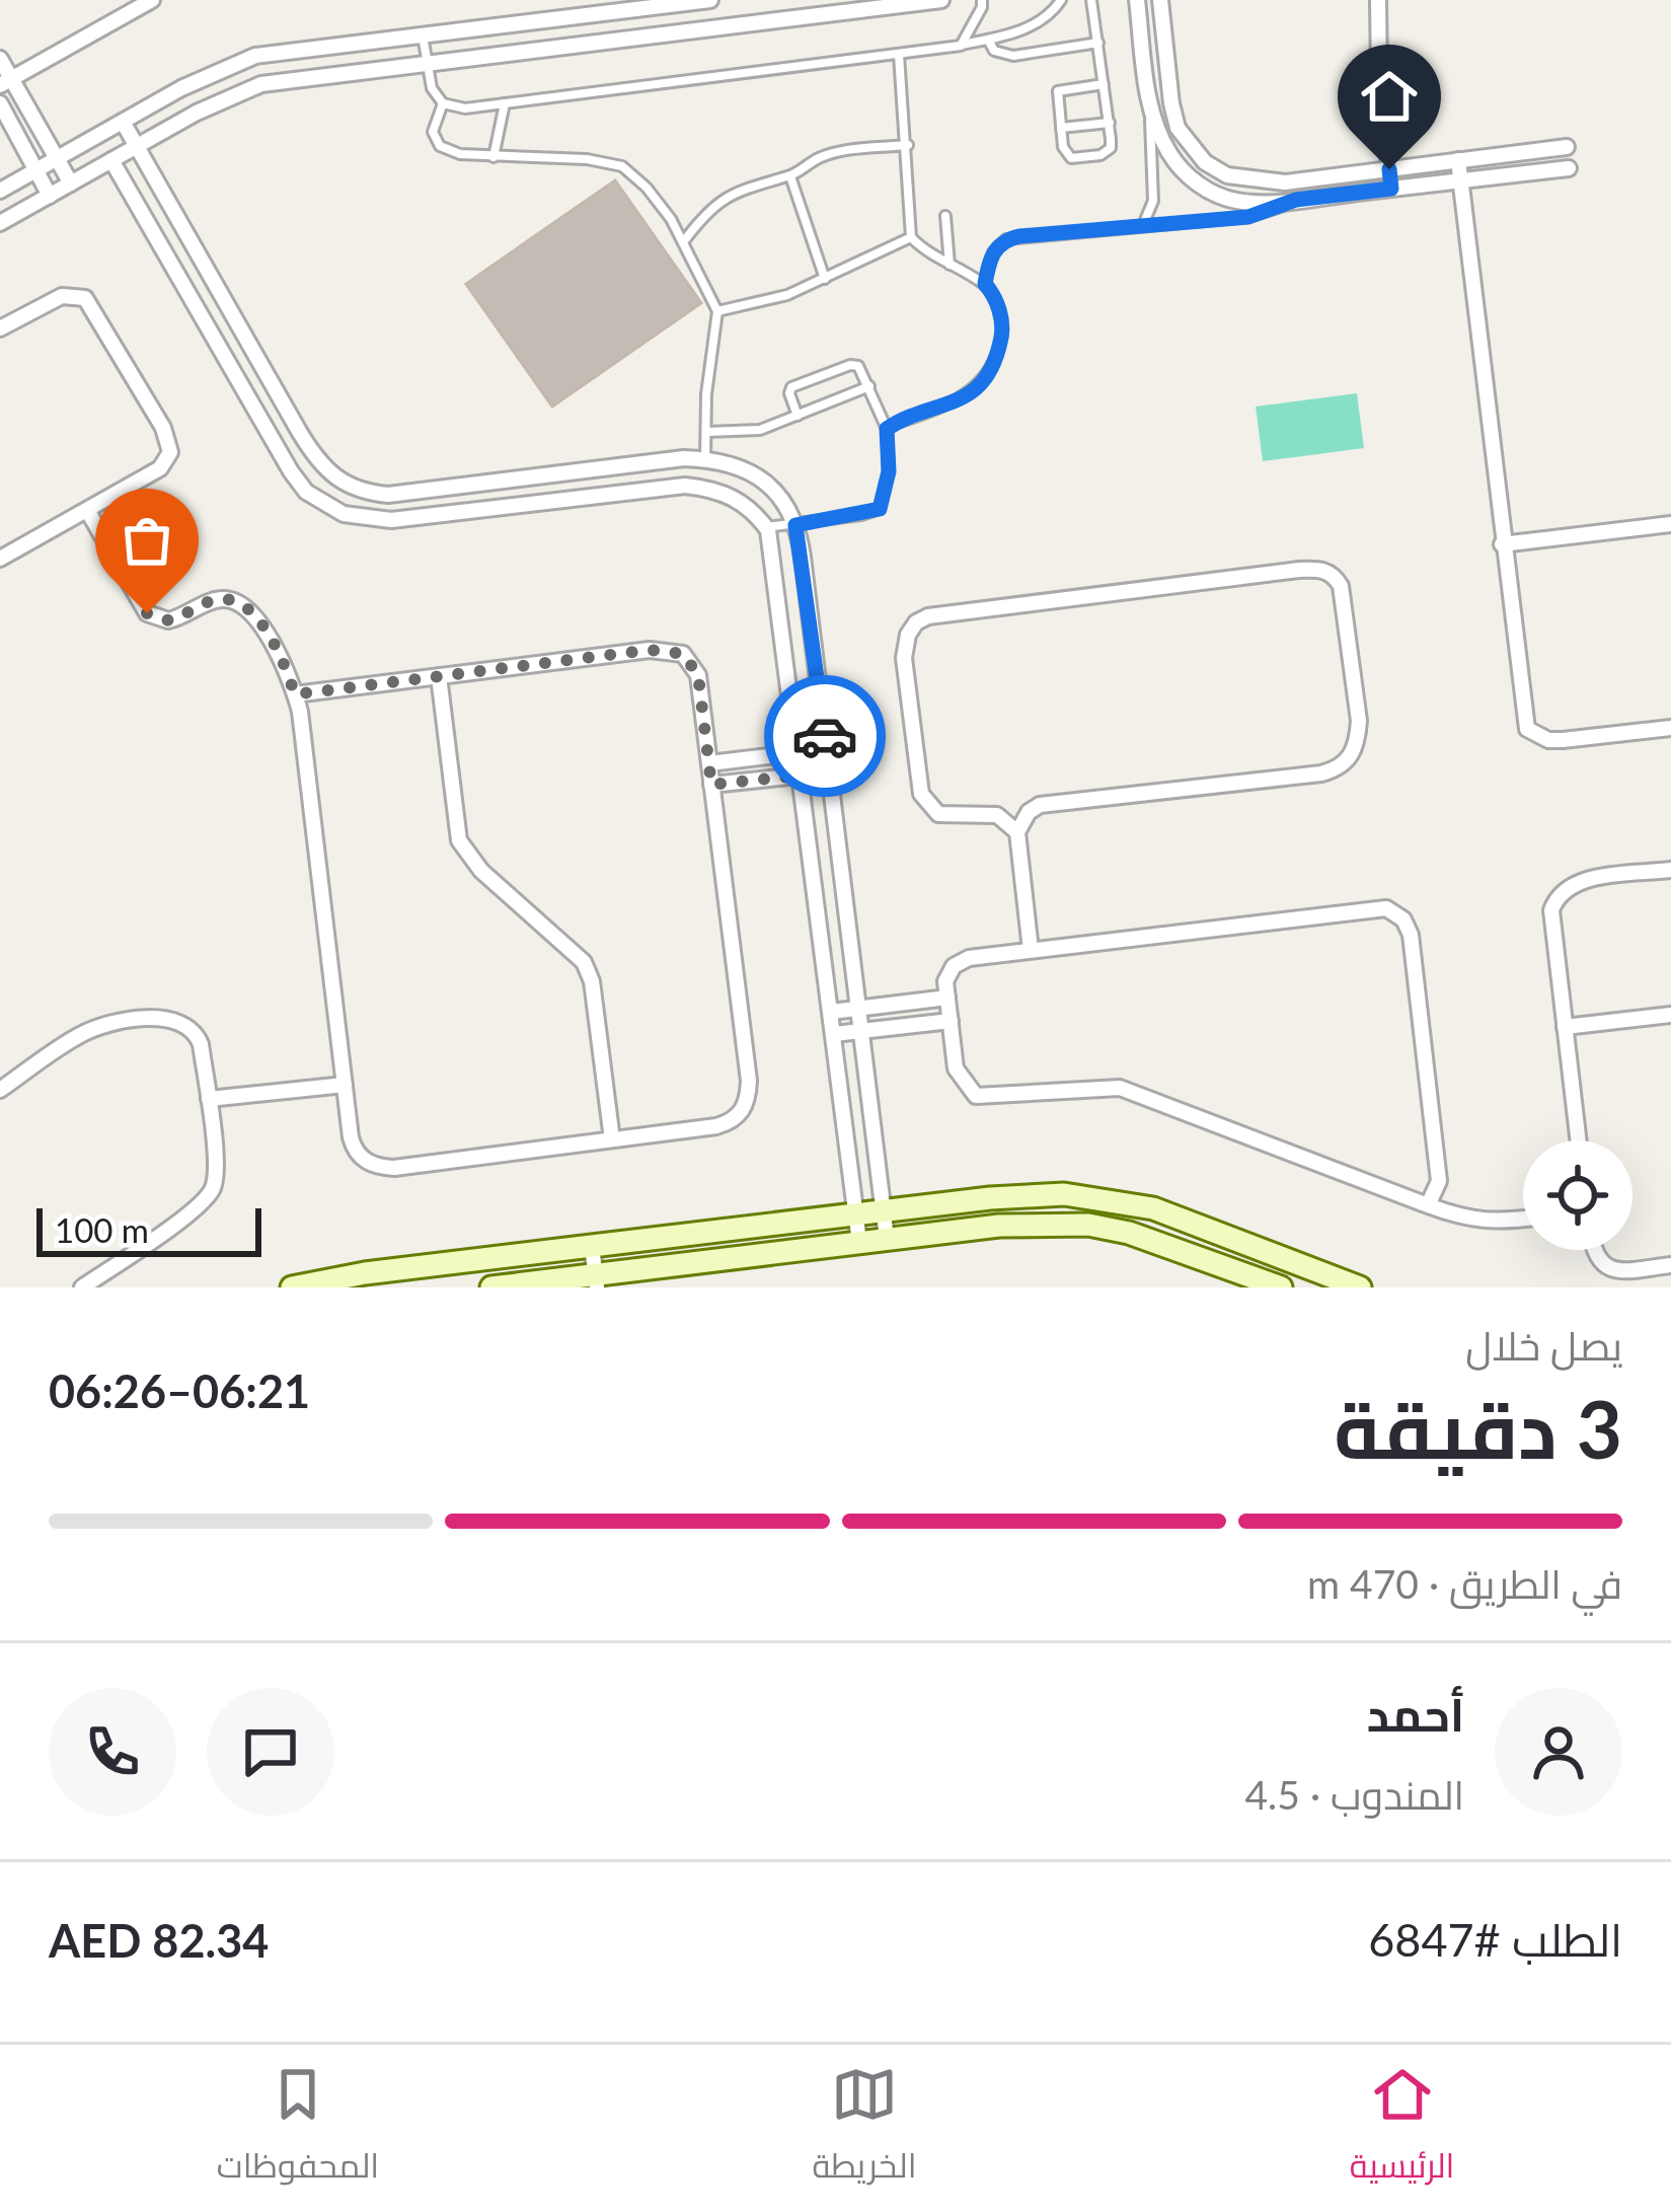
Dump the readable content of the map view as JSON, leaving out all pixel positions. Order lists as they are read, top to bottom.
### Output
{
  "scale_bar": "100 m",
  "page": {
    "scale": "100 m",
    "heading": ["3 دقيقة", "يصل خلال", "06:21–06:26"],
    "panel": [
      "أحمد",
      "المندوب · 4.5",
      "الطلب #6847",
      "AED 82.34"
    ],
    "bar": "في الطريق · 470 m",
    "tabs": ["الرئيسية", "الخريطة", "المحفوظات"]
  }
}
